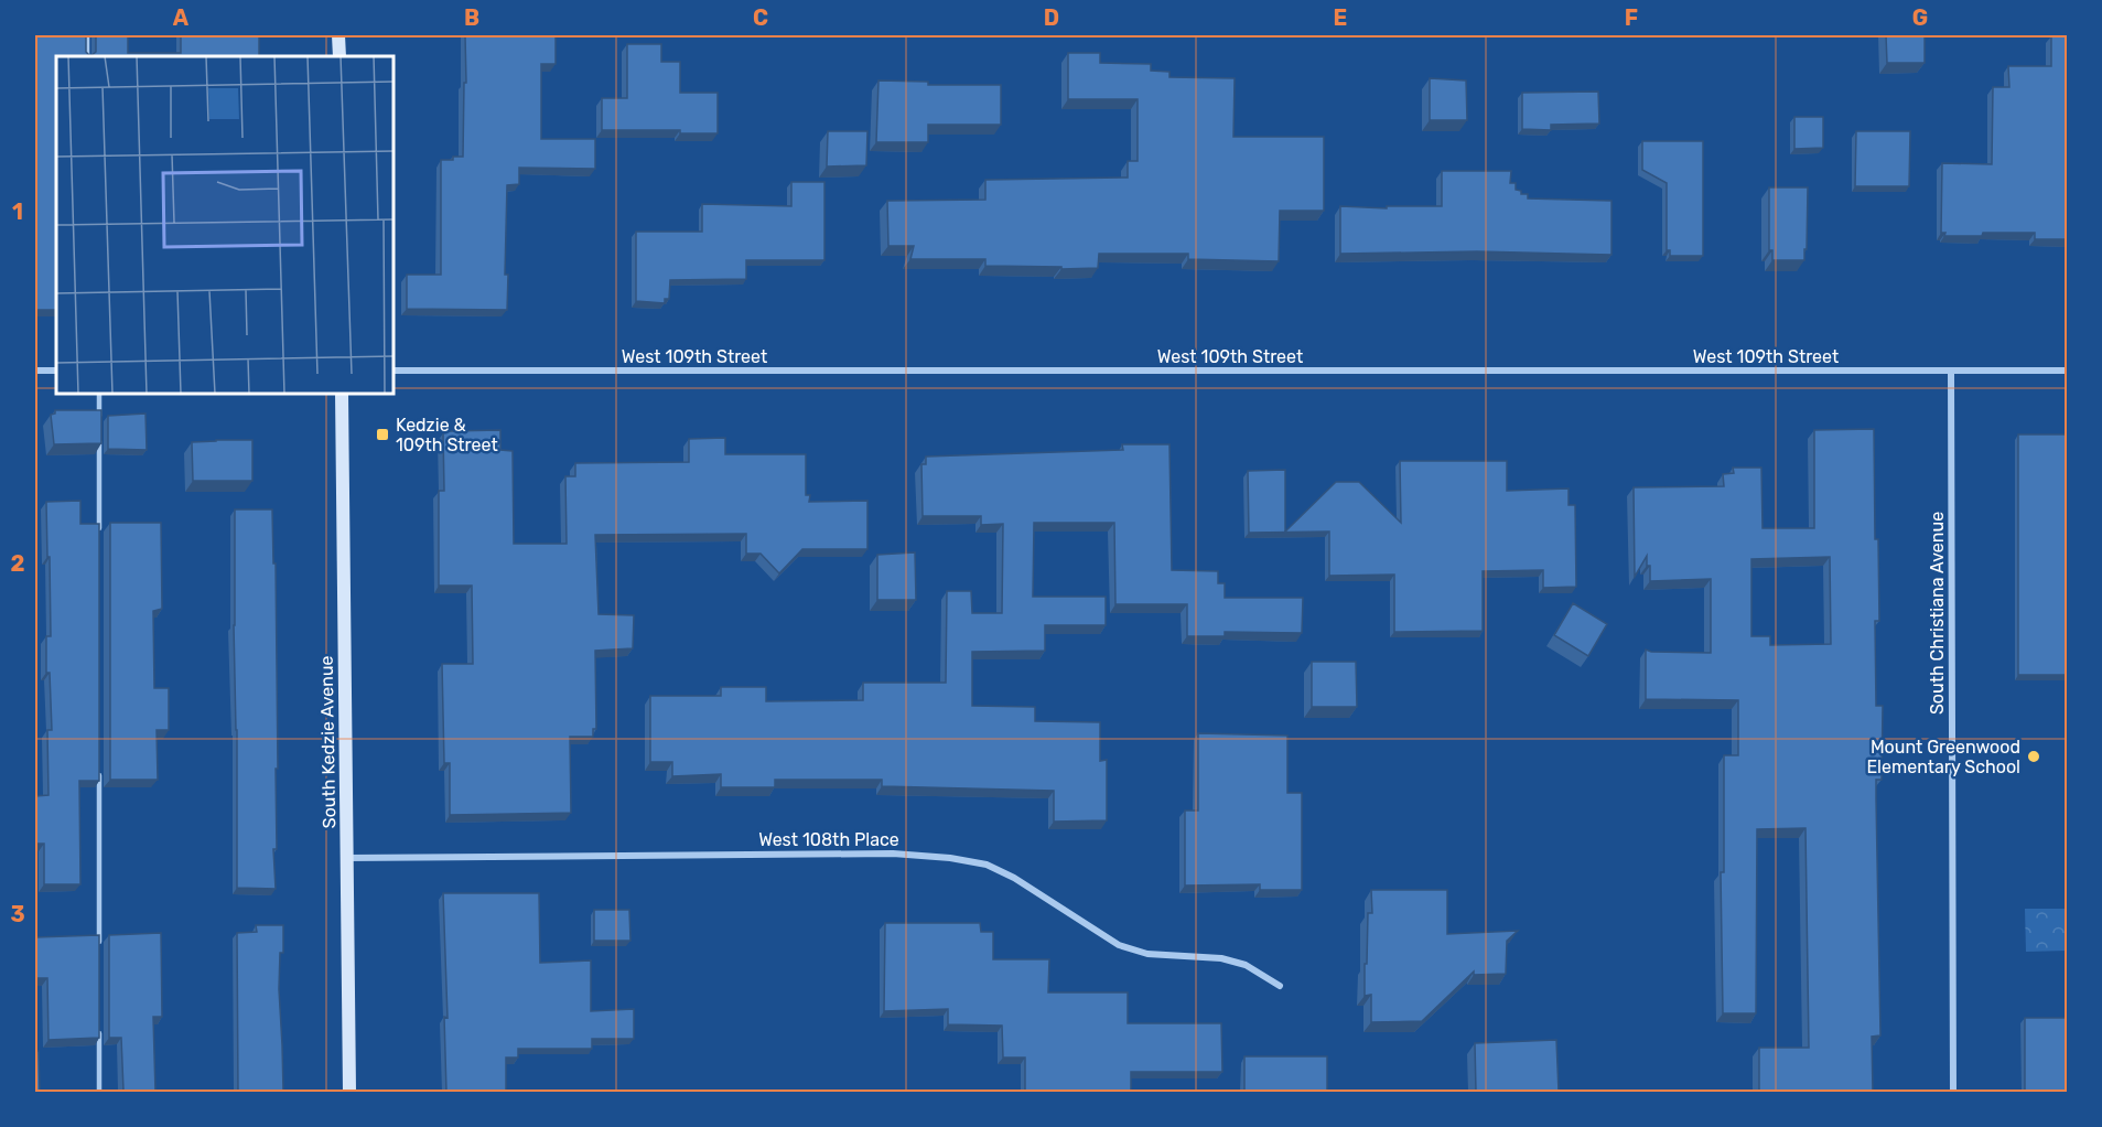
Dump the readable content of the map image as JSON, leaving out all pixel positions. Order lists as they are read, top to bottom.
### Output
{
  "streets": {
    "main road": ["South Kedzie Avenue"],
    "street": ["West 109th Street", "South Christiana Avenue", "West 108th Place"]
  },
  "crossings": [
    ["West 109th Street", "South Christiana Avenue"],
    ["South Kedzie Avenue", "West 108th Place"]
  ],
  "places": {
    "transit": ["Kedzie & 109th Street"],
    "other": ["Mount Greenwood Elementary School"]
  },
  "grid": {
    "columns": [
      "A",
      "B",
      "C",
      "D",
      "E",
      "F",
      "G"
    ],
    "rows": ["1", "2", "3"]
  }
}
